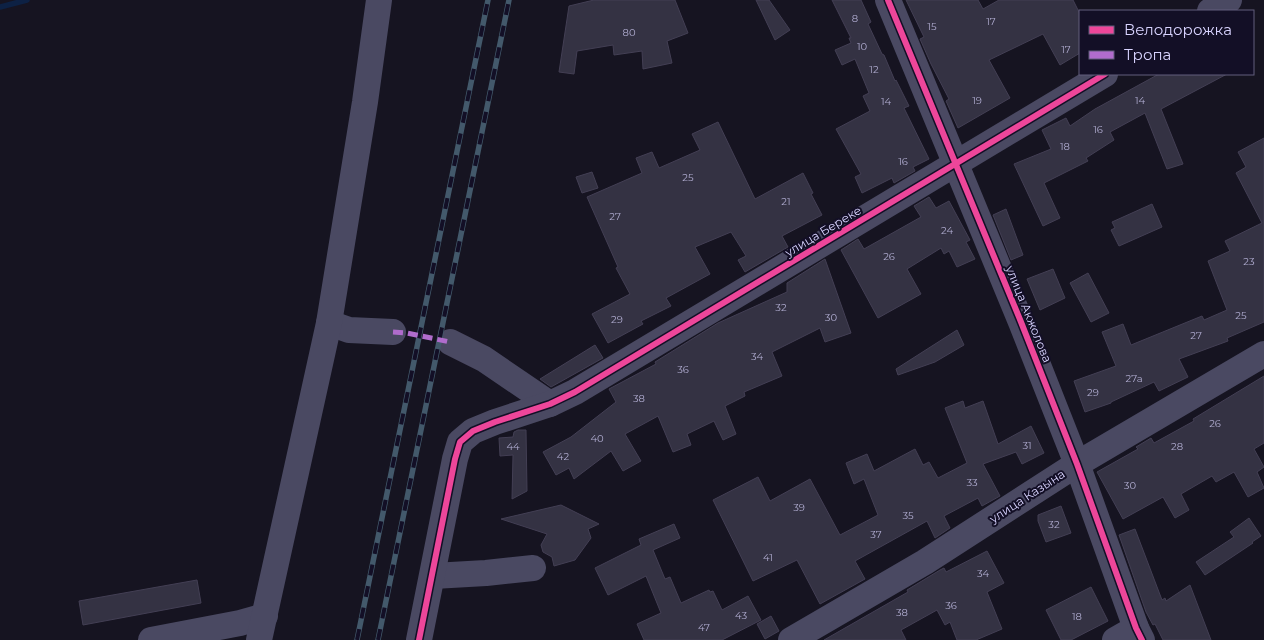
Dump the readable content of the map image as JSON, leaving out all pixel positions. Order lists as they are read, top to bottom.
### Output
{
  "streets": {
    "street": ["улица Береке", "улица Акжолова", "улица Казына"]
  },
  "crossings": [
    ["улица Береке", "улица Акжолова"],
    ["улица Акжолова", "улица Казына"]
  ],
  "house_numbers": [
    "8",
    "17",
    "15",
    "80",
    "10",
    "17",
    "12",
    "19",
    "14",
    "14",
    "16",
    "18",
    "16",
    "25",
    "21",
    "27",
    "24",
    "26",
    "23",
    "32",
    "25",
    "30",
    "29",
    "27",
    "34",
    "36",
    "27а",
    "29",
    "38",
    "26",
    "40",
    "31",
    "44",
    "28",
    "42",
    "33",
    "30",
    "39",
    "35",
    "32",
    "37",
    "41",
    "34",
    "36",
    "38",
    "43",
    "18",
    "47"
  ],
  "legend": ["Велодорожка", "Тропа"]
}
